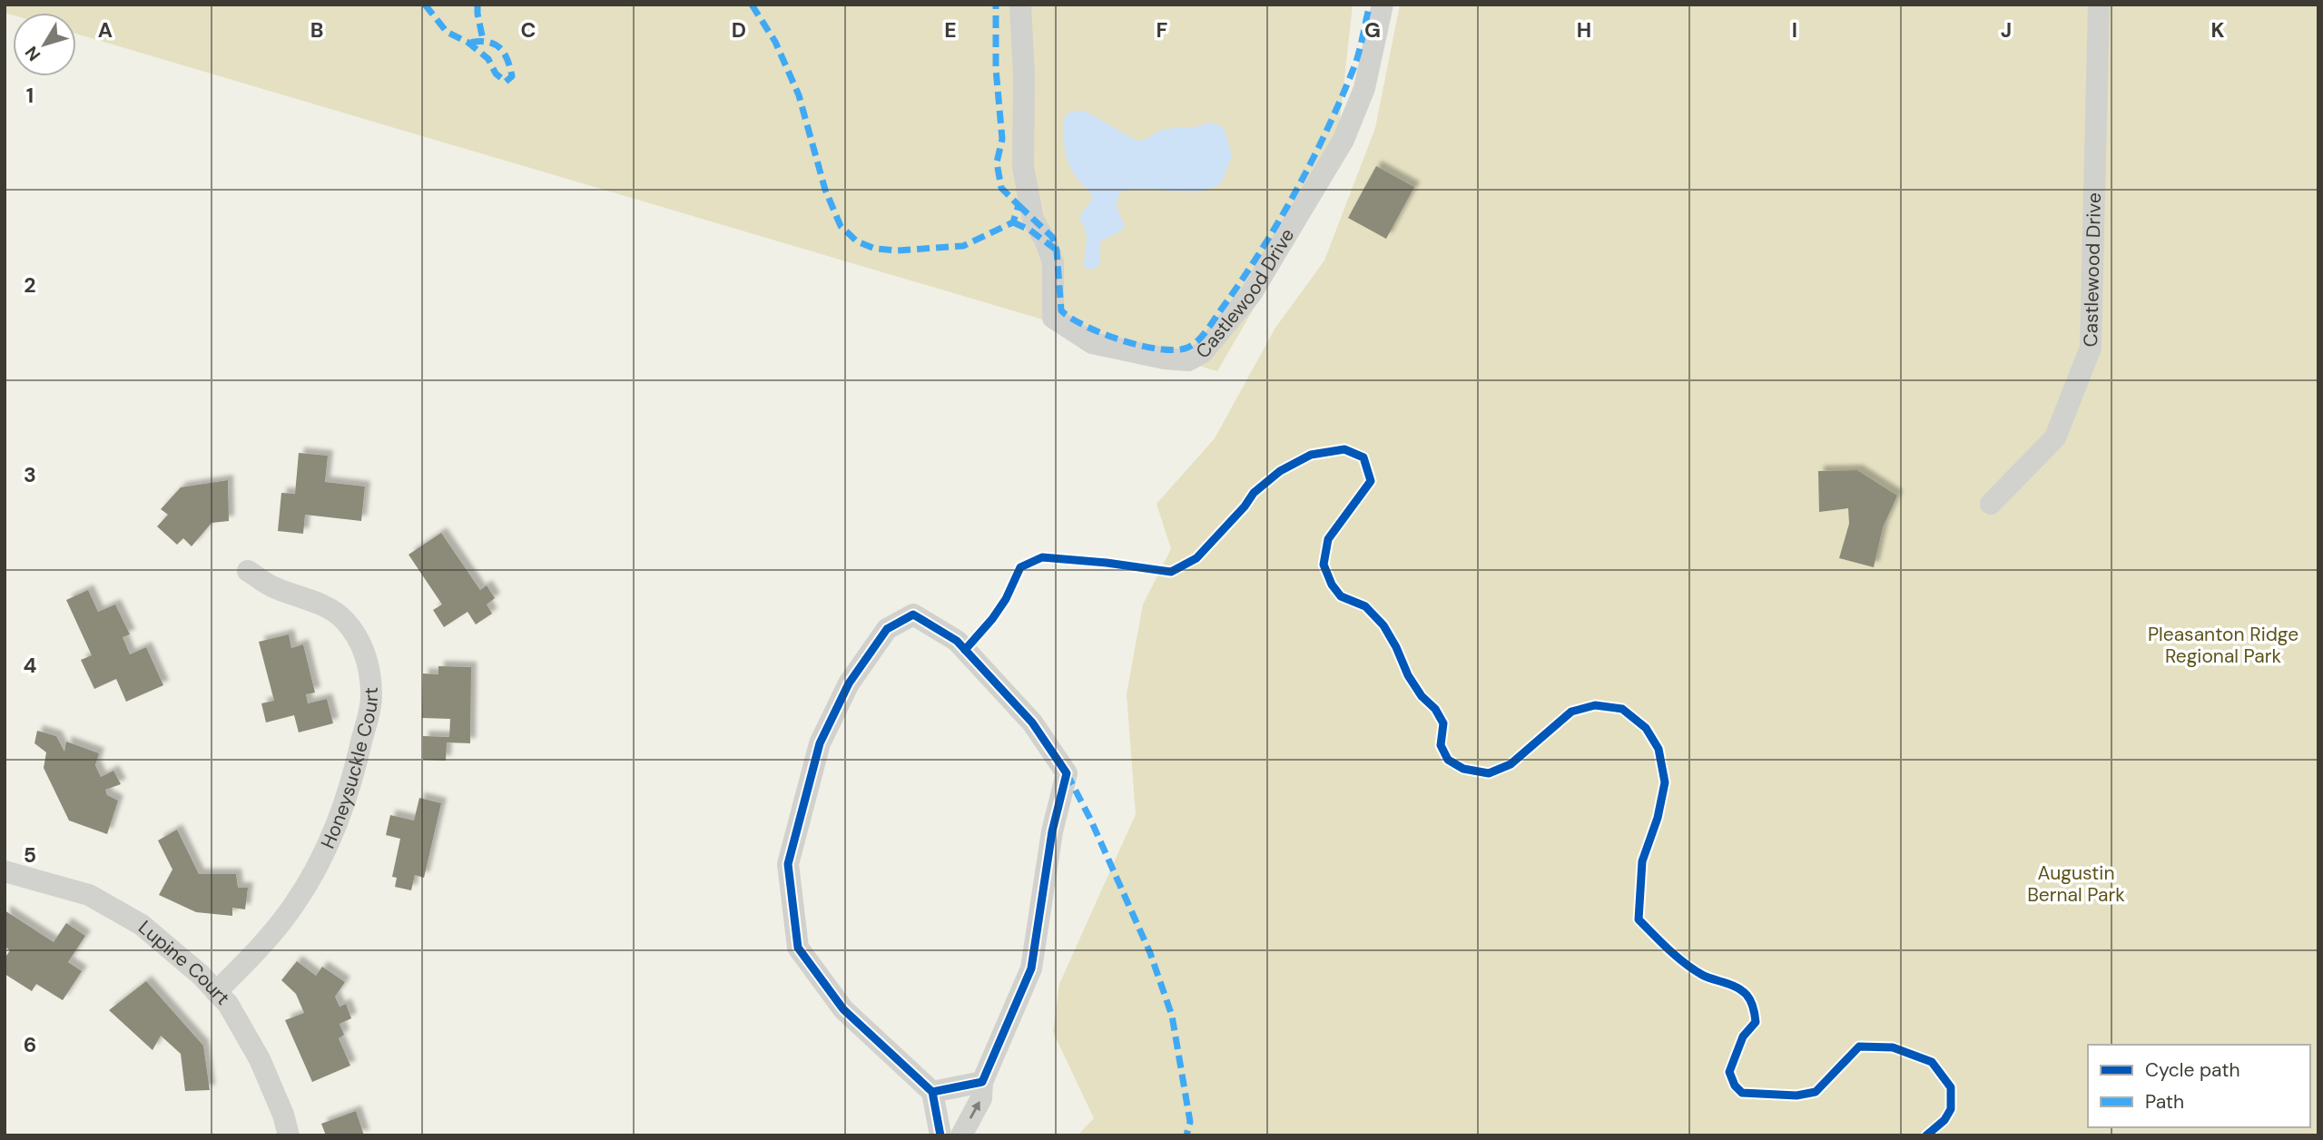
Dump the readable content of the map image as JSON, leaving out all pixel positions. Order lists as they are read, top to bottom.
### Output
{
  "streets": {
    "street": ["Castlewood Drive", "Honeysuckle Court", "Lupine Court"]
  },
  "crossings": [
    ["Honeysuckle Court", "Lupine Court"]
  ],
  "parks": ["Pleasanton Ridge Regional Park", "Augustin Bernal Park"],
  "legend": ["Cycle path", "Path"],
  "north": "bottom left",
  "grid": {
    "columns": [
      "A",
      "B",
      "C",
      "D",
      "E",
      "F",
      "G",
      "H",
      "I",
      "J",
      "K"
    ],
    "rows": [
      "1",
      "2",
      "3",
      "4",
      "5",
      "6"
    ]
  }
}
